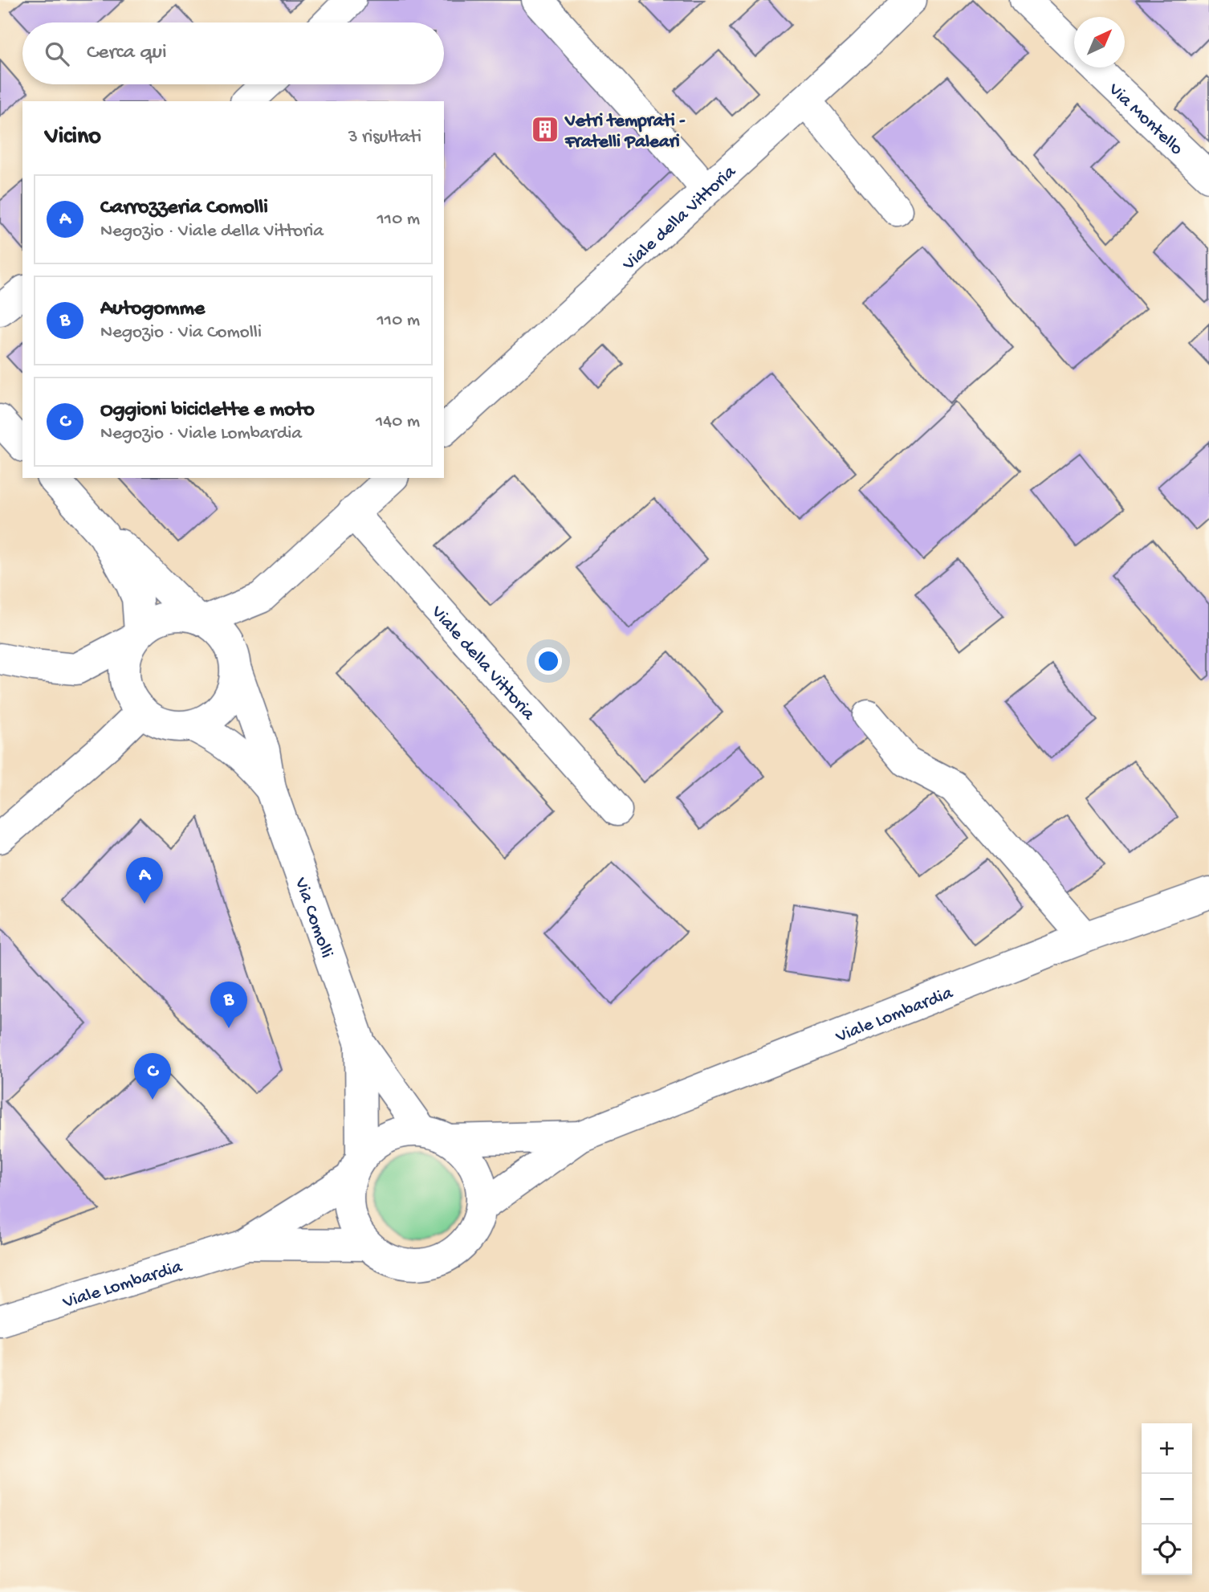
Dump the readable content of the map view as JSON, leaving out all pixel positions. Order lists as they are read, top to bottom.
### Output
{
  "streets": {
    "street": [
      "Via Montello",
      "Viale della Vittoria",
      "Via Comolli",
      "Viale Lombardia"
    ]
  },
  "crossings": [
    ["Via Comolli", "Viale Lombardia"]
  ],
  "places": {
    "building": ["Vetri temprati - Fratelli Paleari"]
  },
  "north": "top right",
  "page": {
    "search": "Cerca qui",
    "heading": ["Vicino", "3 risultati"],
    "list": [
      {
        "mark": "A",
        "name": "Carrozzeria Comolli",
        "note": "Negozio · Viale della Vittoria",
        "value": "110 m"
      },
      {
        "mark": "B",
        "name": "Autogomme",
        "note": "Negozio · Via Comolli",
        "value": "110 m"
      },
      {
        "mark": "C",
        "name": "Oggioni biciclette e moto",
        "note": "Negozio · Viale Lombardia",
        "value": "140 m"
      }
    ],
    "pins": ["A", "B", "C"],
    "map_buttons": ["+", "−"]
  }
}
